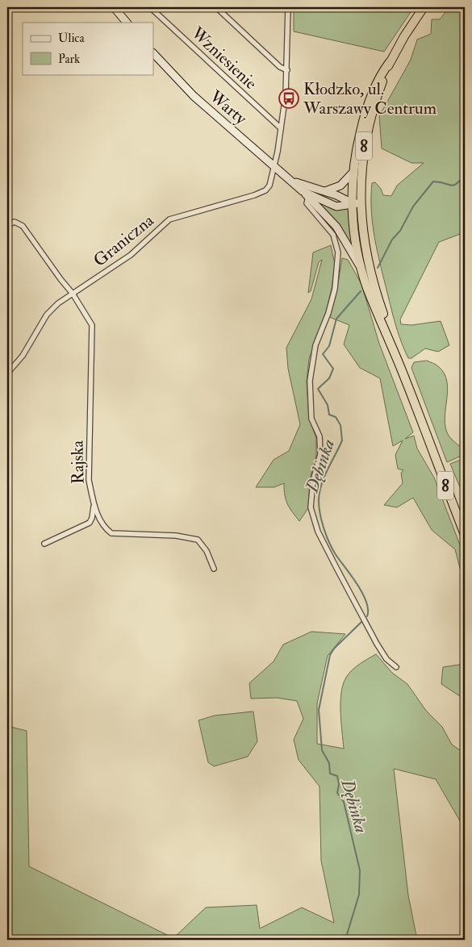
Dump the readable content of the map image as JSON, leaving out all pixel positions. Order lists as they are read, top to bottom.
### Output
{
  "streets": {
    "highway": ["8"],
    "main road": ["Warty"],
    "street": ["Wzniesienie", "Graniczna", "Rajska"]
  },
  "crossings": [
    ["Warty", "8"],
    ["Warty", "Graniczna"],
    ["Graniczna", "Rajska"]
  ],
  "water": ["Dębinka"],
  "places": {
    "bus stop": ["Kłodzko, ul. Warszawy Centrum"]
  },
  "legend": ["Ulica", "Park"]
}
